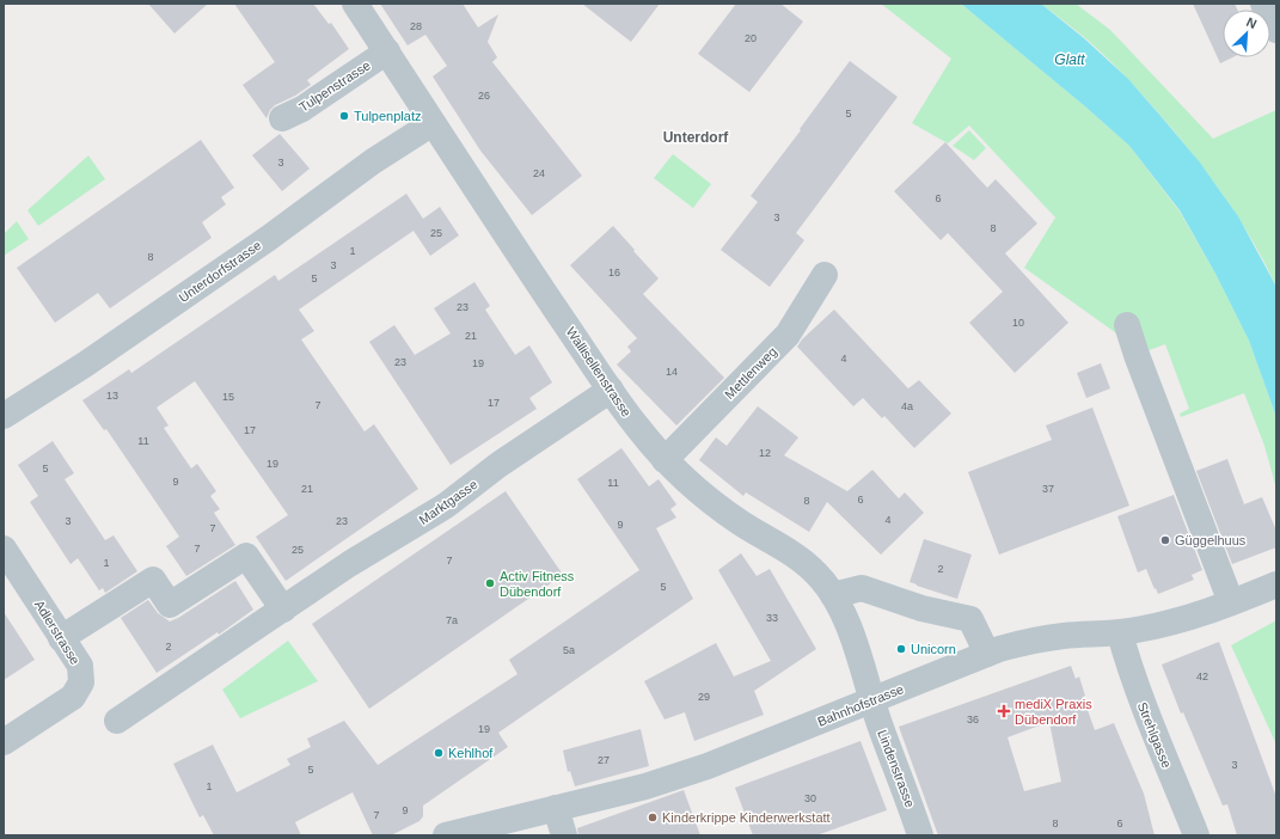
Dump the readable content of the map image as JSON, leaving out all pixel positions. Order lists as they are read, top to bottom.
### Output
{
  "streets": {
    "street": [
      "Tulpenstrasse",
      "Unterdorfstrasse",
      "Wallisellenstrasse",
      "Mettlenweg",
      "Marktgasse",
      "Adlerstrasse",
      "Bahnhofstrasse",
      "Strehlgasse",
      "Lindenstrasse"
    ]
  },
  "crossings": [
    ["Tulpenstrasse", "Wallisellenstrasse"],
    ["Unterdorfstrasse", "Wallisellenstrasse"],
    ["Wallisellenstrasse", "Mettlenweg"],
    ["Wallisellenstrasse", "Marktgasse"],
    ["Wallisellenstrasse", "Bahnhofstrasse"],
    ["Wallisellenstrasse", "Lindenstrasse"],
    ["Bahnhofstrasse", "Strehlgasse"],
    ["Bahnhofstrasse", "Lindenstrasse"]
  ],
  "districts": ["Unterdorf"],
  "water": ["Glatt"],
  "places": {
    "other": [
      "Tulpenplatz",
      "Güggelhuus",
      "Activ Fitness Dübendorf",
      "Unicorn",
      "Kehlhof",
      "Kinderkrippe Kinderwerkstatt"
    ],
    "health": ["mediX Praxis Dübendorf"]
  },
  "house_numbers": [
    "28",
    "20",
    "26",
    "5",
    "3",
    "24",
    "6",
    "3",
    "8",
    "25",
    "1",
    "8",
    "3",
    "16",
    "5",
    "23",
    "10",
    "21",
    "4",
    "23",
    "19",
    "14",
    "13",
    "15",
    "17",
    "7",
    "4a",
    "17",
    "11",
    "12",
    "19",
    "5",
    "9",
    "11",
    "21",
    "37",
    "6",
    "8",
    "4",
    "3",
    "23",
    "9",
    "7",
    "7",
    "25",
    "7",
    "1",
    "2",
    "5",
    "33",
    "7a",
    "2",
    "5a",
    "42",
    "29",
    "36",
    "19",
    "27",
    "3",
    "5",
    "1",
    "30",
    "9",
    "7",
    "8",
    "6"
  ],
  "north": "top right"
}
